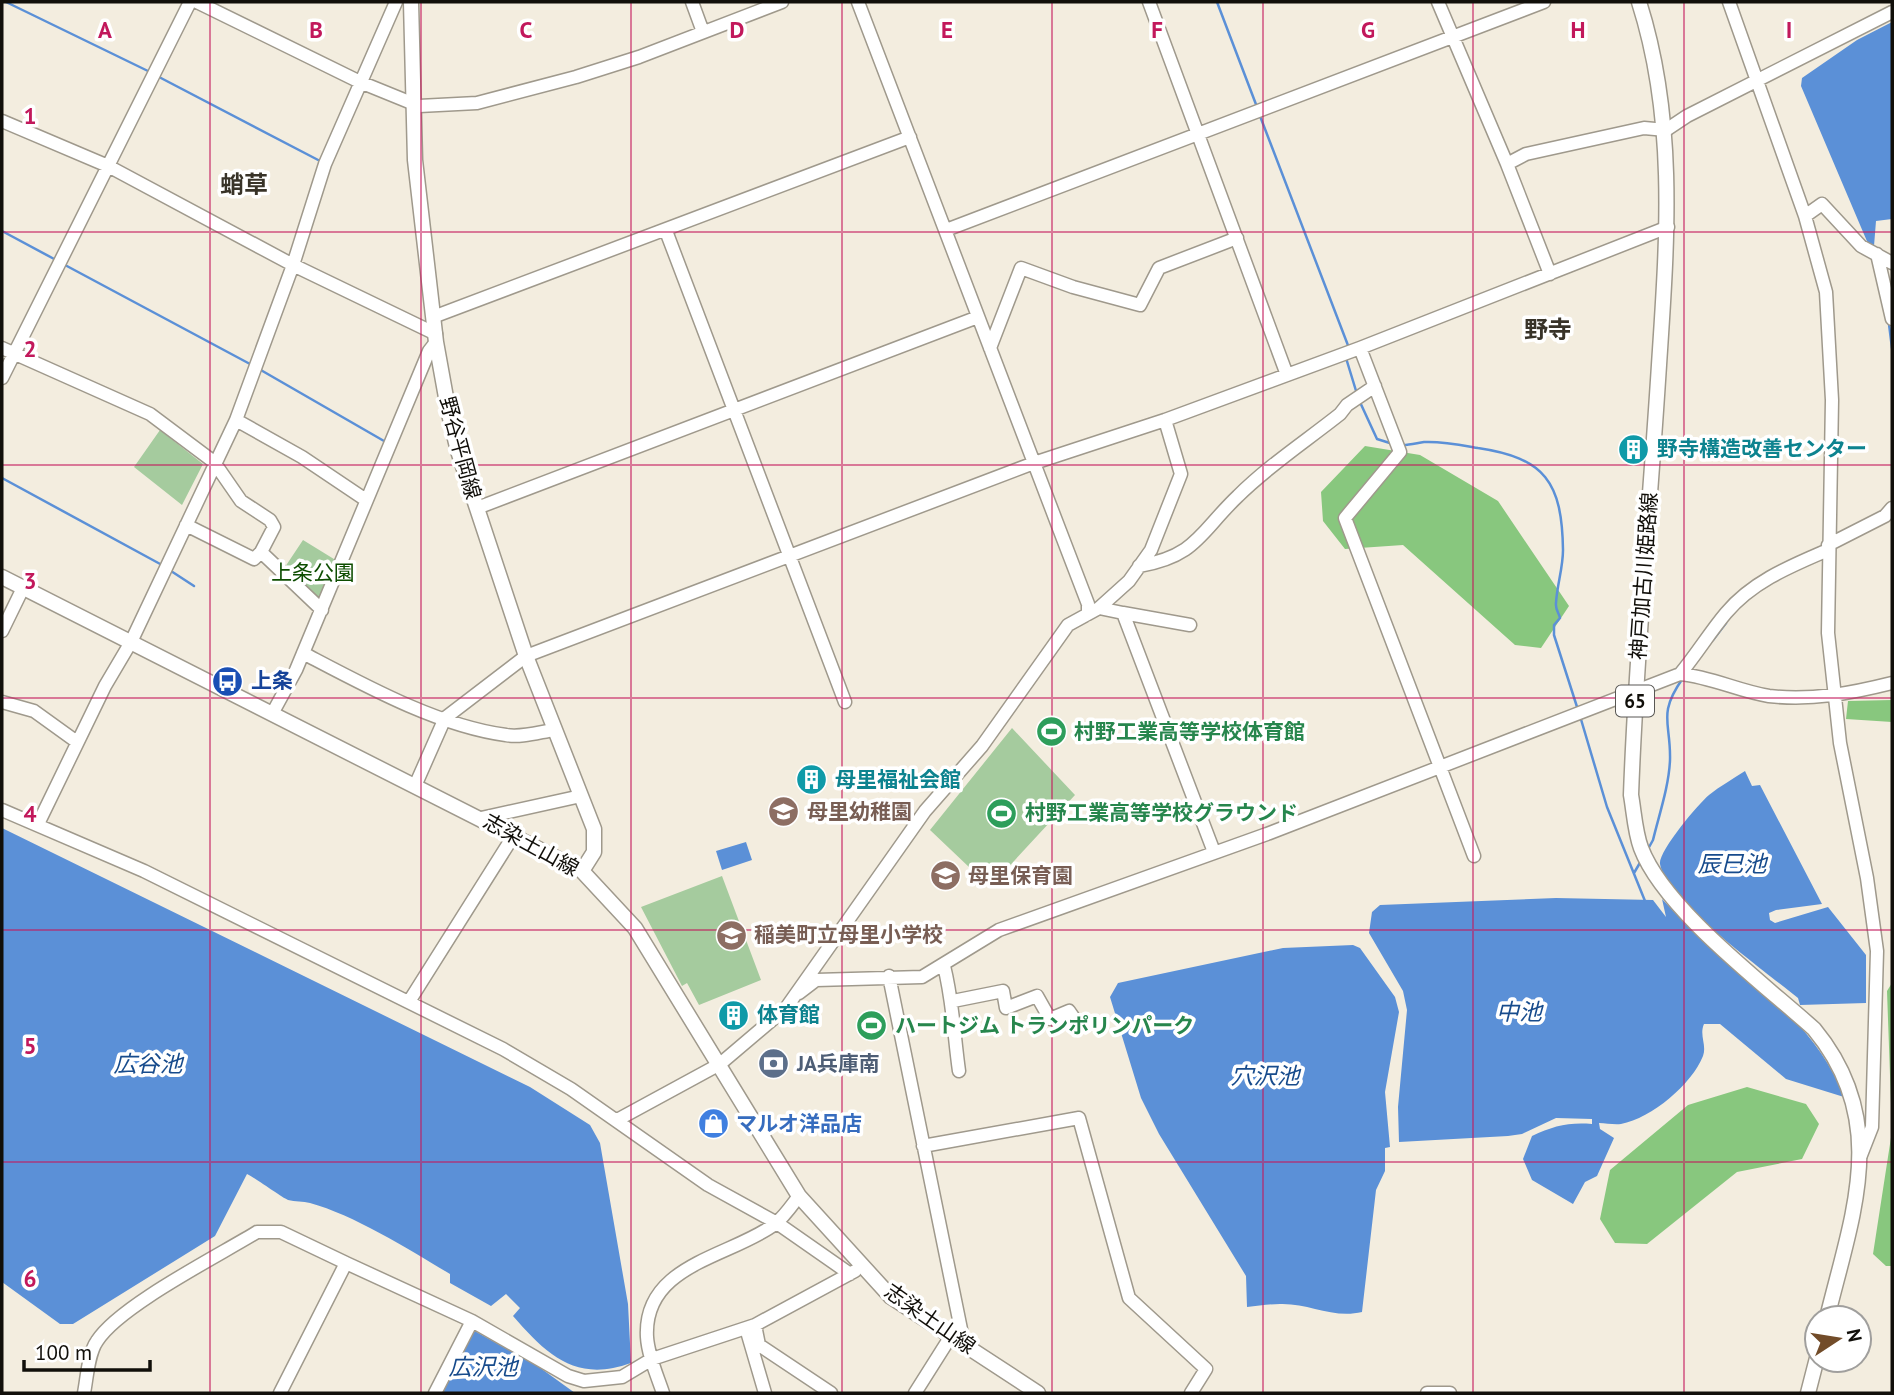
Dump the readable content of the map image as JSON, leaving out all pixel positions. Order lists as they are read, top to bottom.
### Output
{
  "streets": {
    "main road": [
      "野谷平岡線",
      "神戸加古川姫路線",
      "65",
      "志染土山線"
    ]
  },
  "crossings": [
    ["野谷平岡線", "志染土山線"]
  ],
  "districts": ["蛸草", "野寺"],
  "water": [
    "辰巳池",
    "中池",
    "広谷池",
    "穴沢池",
    "広沢池"
  ],
  "parks": ["上条公園"],
  "places": {
    "building": ["野寺構造改善センター", "母里福祉会館", "体育館"],
    "bus stop": ["上条"],
    "sports": ["村野工業高等学校体育館", "村野工業高等学校グラウンド", "ハートジム トランポリンパーク"],
    "school or university": ["母里幼稚園", "母里保育園", "稲美町立母里小学校"],
    "bank": ["JA兵庫南"],
    "shop": ["マルオ洋品店"]
  },
  "scale_bar": "100 m",
  "north": "right",
  "grid": {
    "columns": [
      "A",
      "B",
      "C",
      "D",
      "E",
      "F",
      "G",
      "H",
      "I"
    ],
    "rows": [
      "1",
      "2",
      "3",
      "4",
      "5",
      "6"
    ]
  }
}
